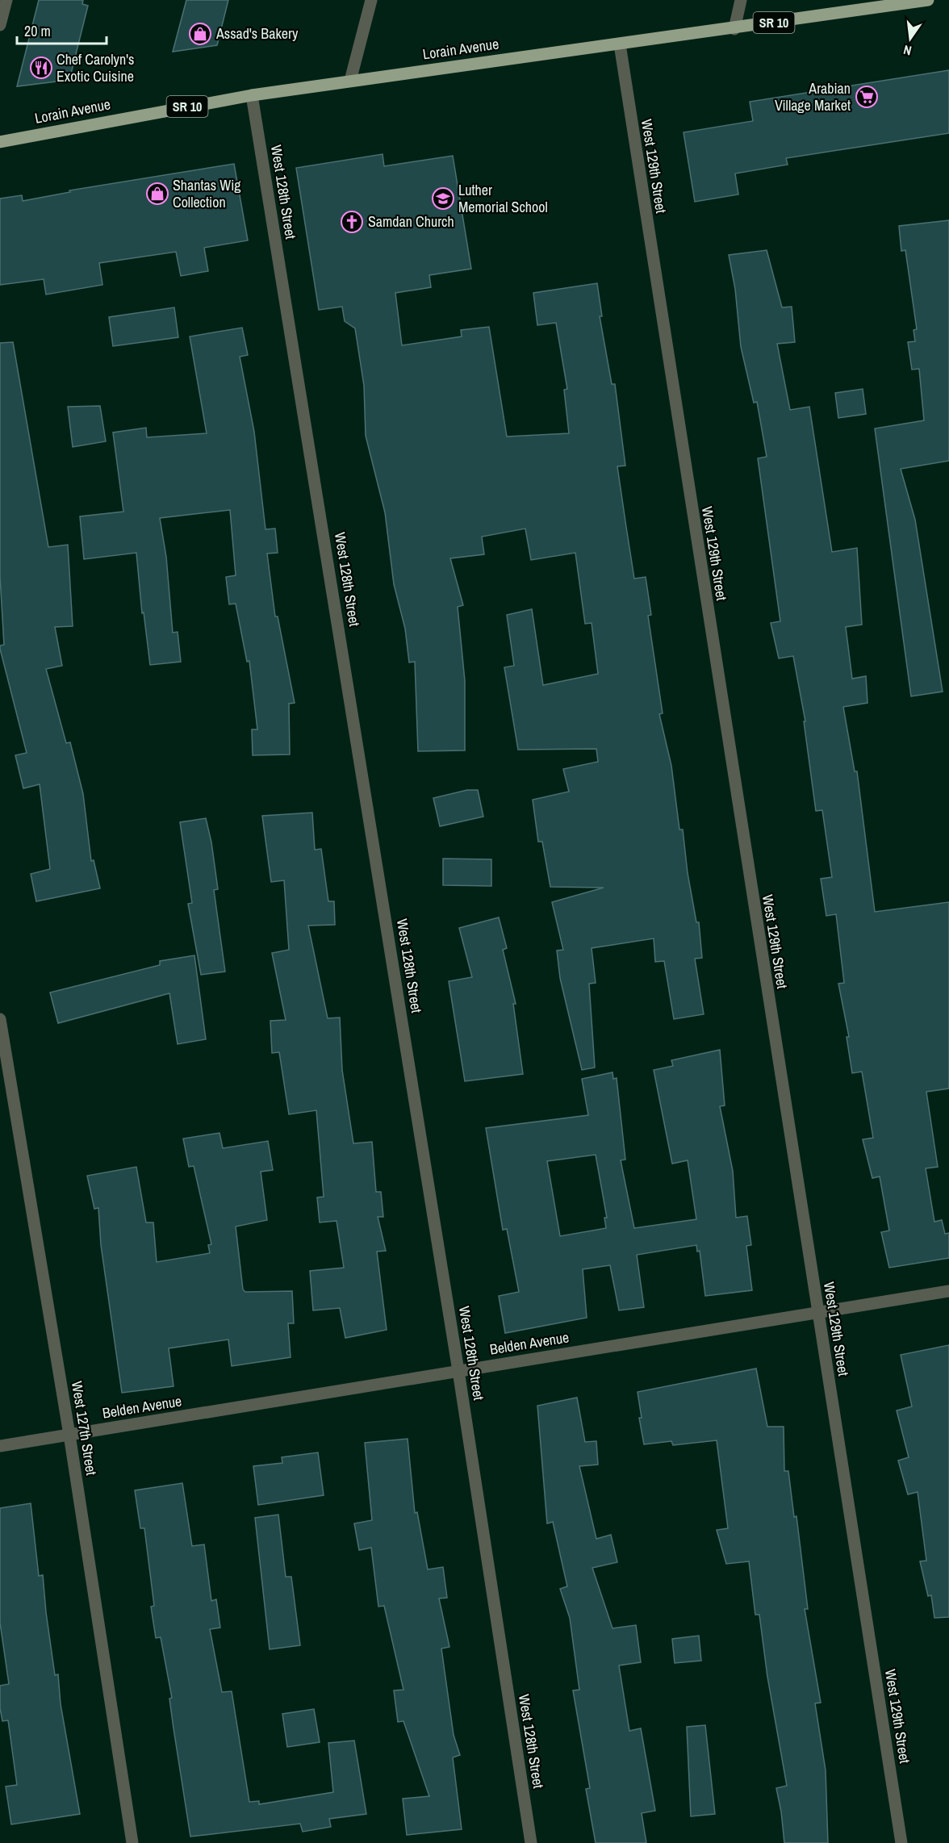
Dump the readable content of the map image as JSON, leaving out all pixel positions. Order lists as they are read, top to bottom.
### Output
{
  "streets": {
    "main road": ["SR 10", "Lorain Avenue"],
    "street": [
      "West 129th Street",
      "West 128th Street",
      "Belden Avenue",
      "West 127th Street"
    ]
  },
  "crossings": [
    ["Lorain Avenue", "West 129th Street"],
    ["Lorain Avenue", "West 128th Street"],
    ["West 129th Street", "Belden Avenue"],
    ["West 128th Street", "Belden Avenue"],
    ["Belden Avenue", "West 127th Street"]
  ],
  "places": {
    "shop": ["Assad's Bakery", "Shantas Wig Collection"],
    "restaurant": ["Chef Carolyn's Exotic Cuisine"],
    "supermarket": ["Arabian Village Market"],
    "school or university": ["Luther Memorial School"],
    "church": ["Samdan Church"]
  },
  "scale_bar": "20 m",
  "north": "bottom"
}
